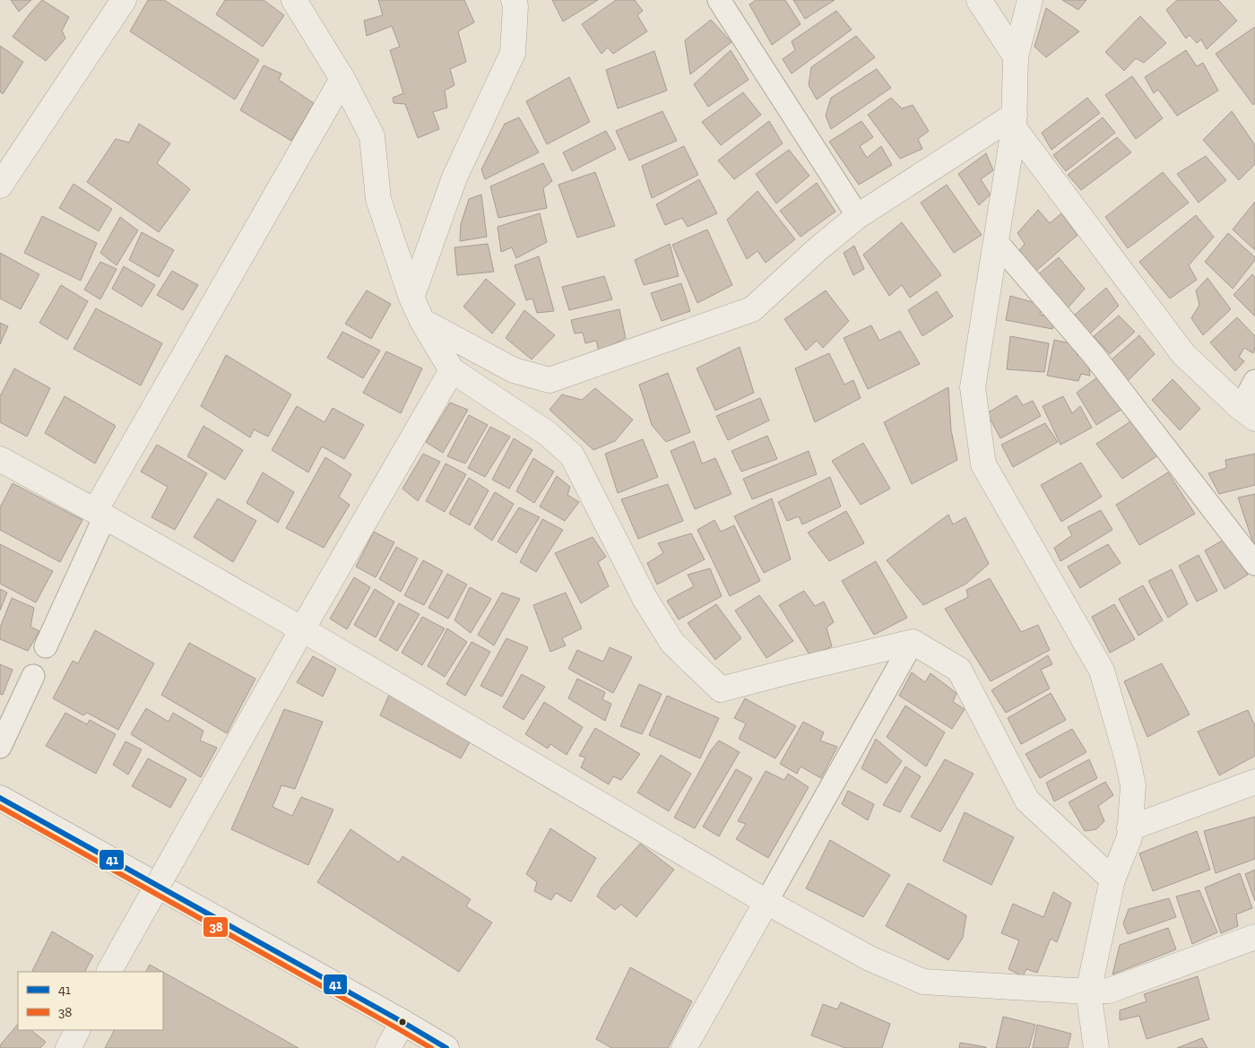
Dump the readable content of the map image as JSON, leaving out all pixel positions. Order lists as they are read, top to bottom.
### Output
{
  "lines": ["transit line 41", "transit line 38"],
  "legend": ["41", "38"]
}
